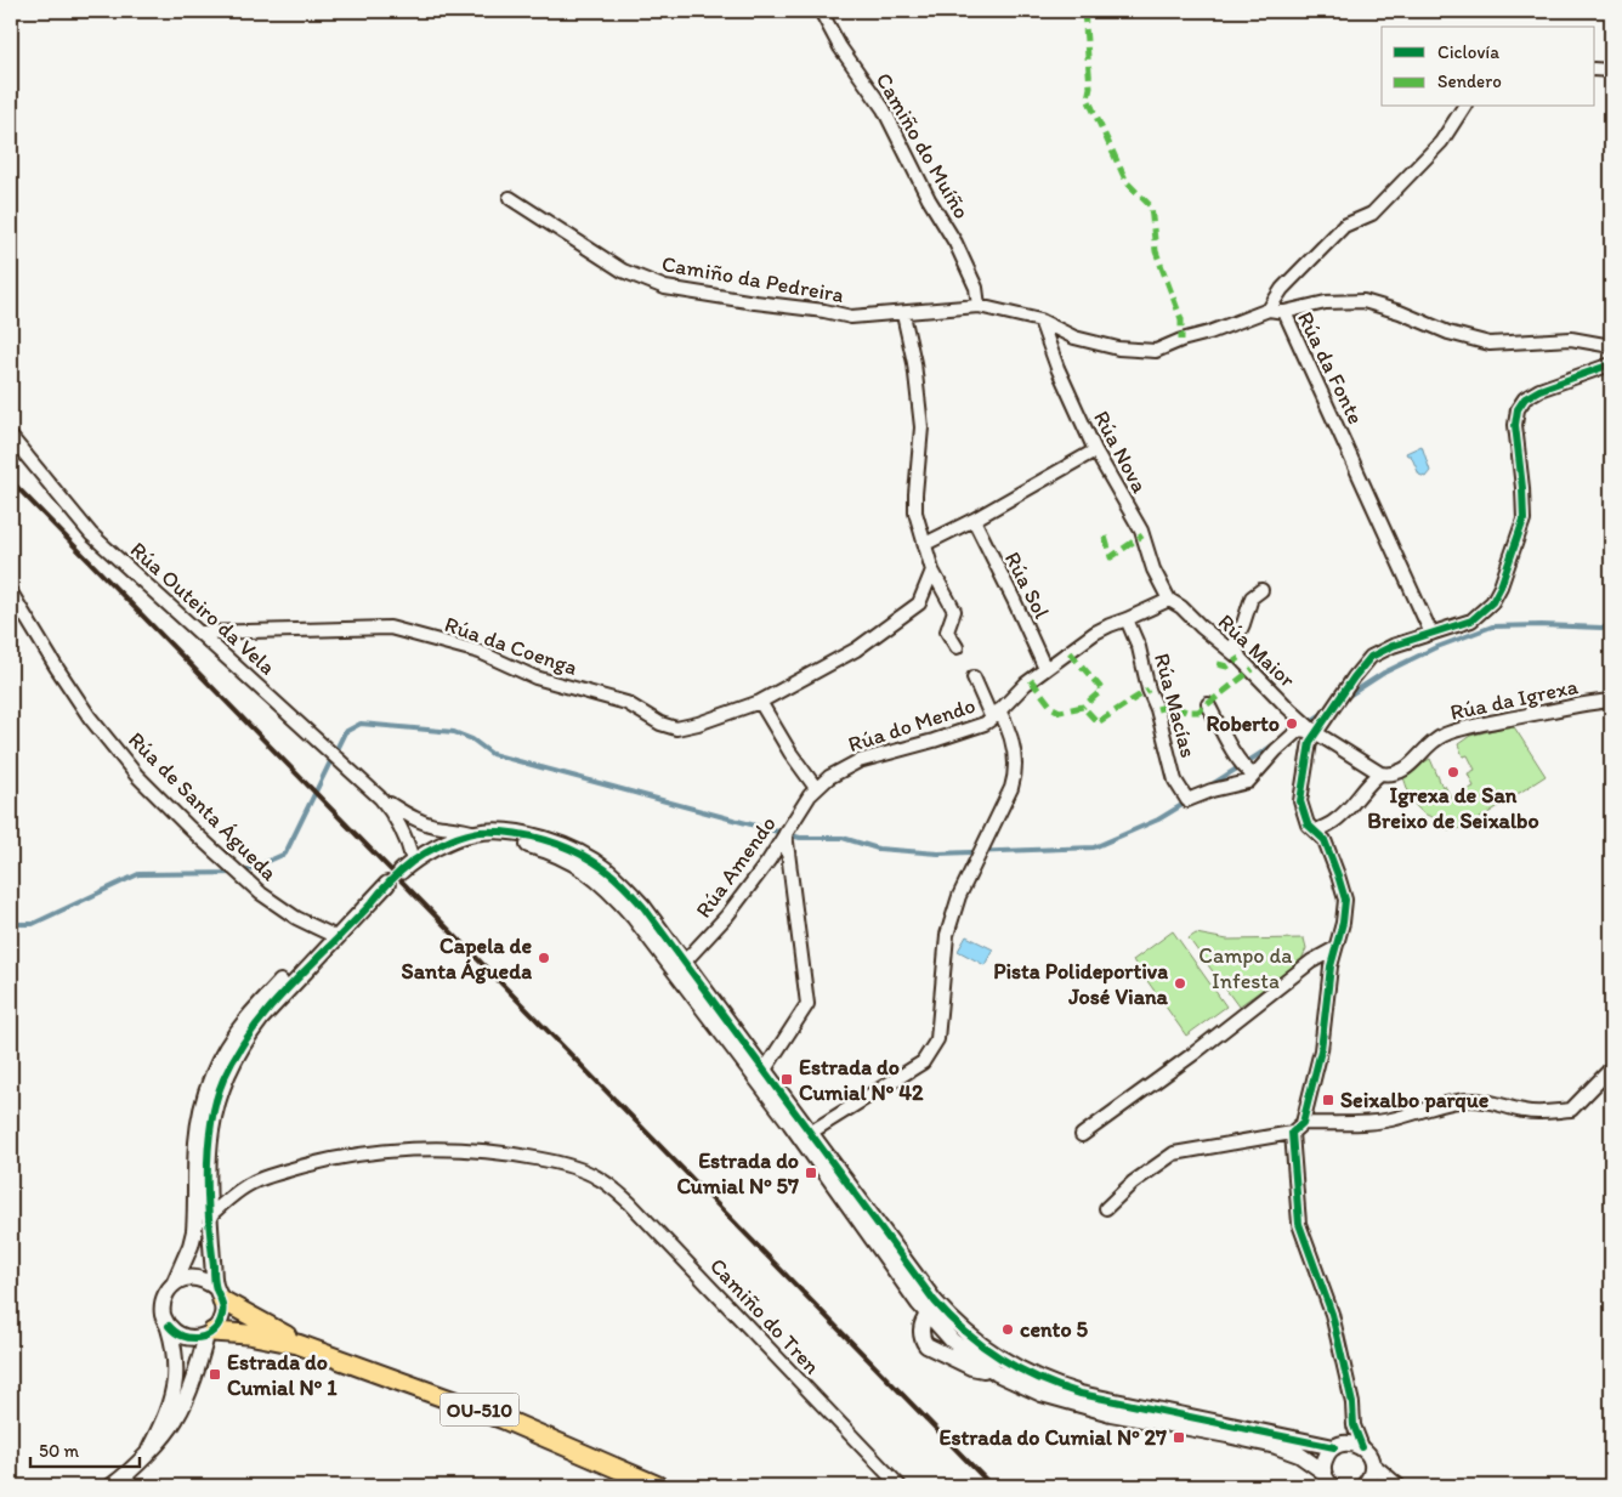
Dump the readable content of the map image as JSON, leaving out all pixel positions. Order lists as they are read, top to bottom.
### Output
{
  "streets": {
    "main road": ["OU-510"],
    "street": [
      "Camiño do Muíño",
      "Camiño da Pedreira",
      "Rúa da Fonte",
      "Rúa Nova",
      "Rúa Sol",
      "Rúa Outeiro da Vela",
      "Rúa da Coenga",
      "Rúa Maior",
      "Rúa da Igrexa",
      "Rúa Macías",
      "Rúa do Mendo",
      "Rúa de Santa Águeda",
      "Rúa Amendo",
      "Camiño do Tren"
    ]
  },
  "crossings": [
    ["Camiño do Muíño", "Rúa da Fonte"],
    ["Camiño da Pedreira", "Rúa da Fonte"],
    ["Rúa da Fonte", "Rúa Nova"],
    ["Rúa Nova", "Rúa Maior"],
    ["Rúa Nova", "Rúa do Mendo"],
    ["Rúa Sol", "Rúa do Mendo"],
    ["Rúa Outeiro da Vela", "Rúa da Coenga"],
    ["Rúa Maior", "Rúa da Igrexa"],
    ["Rúa Maior", "Rúa do Mendo"],
    ["Rúa Macías", "Rúa do Mendo"],
    ["Rúa do Mendo", "Rúa Amendo"]
  ],
  "parks": ["Campo da Infesta"],
  "places": {
    "other": [
      "Roberto",
      "Igrexa de San Breixo de Seixalbo",
      "Capela de Santa Águeda",
      "Pista Polideportiva José Viana",
      "cento 5"
    ],
    "transit": [
      "Estrada do Cumial Nº 42",
      "Seixalbo parque",
      "Estrada do Cumial Nº 57",
      "Estrada do Cumial Nº 1",
      "Estrada do Cumial Nº 27"
    ]
  },
  "legend": ["Ciclovía", "Sendero"],
  "scale_bar": "50 m"
}
